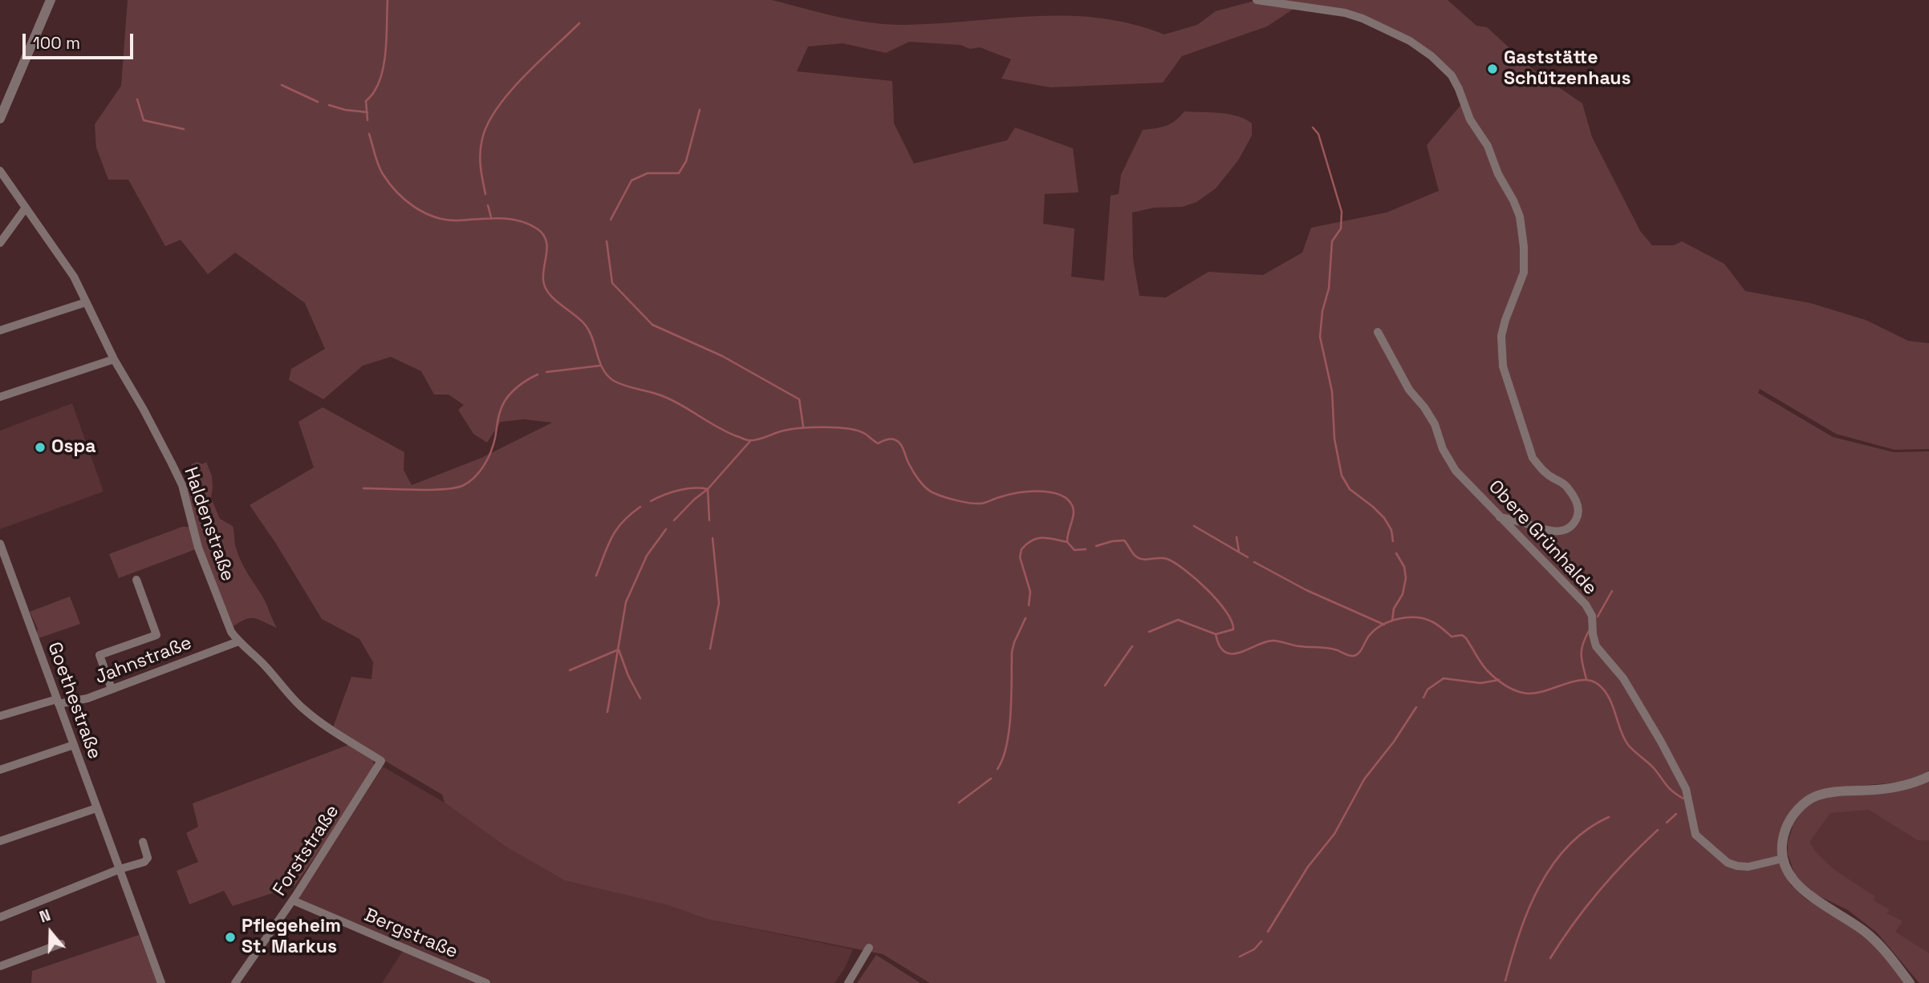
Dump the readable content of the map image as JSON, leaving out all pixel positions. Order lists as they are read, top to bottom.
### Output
{
  "streets": {
    "street": [
      "Haldenstraße",
      "Obere Grünhalde",
      "Jahnstraße",
      "Goethestraße",
      "Forststraße",
      "Bergstraße"
    ]
  },
  "crossings": [
    ["Haldenstraße", "Jahnstraße"],
    ["Haldenstraße", "Forststraße"],
    ["Jahnstraße", "Goethestraße"],
    ["Forststraße", "Bergstraße"]
  ],
  "places": ["Gaststätte Schützenhaus", "Ospa", "Pflegeheim St. Markus"],
  "scale_bar": "100 m",
  "north": "top"
}
